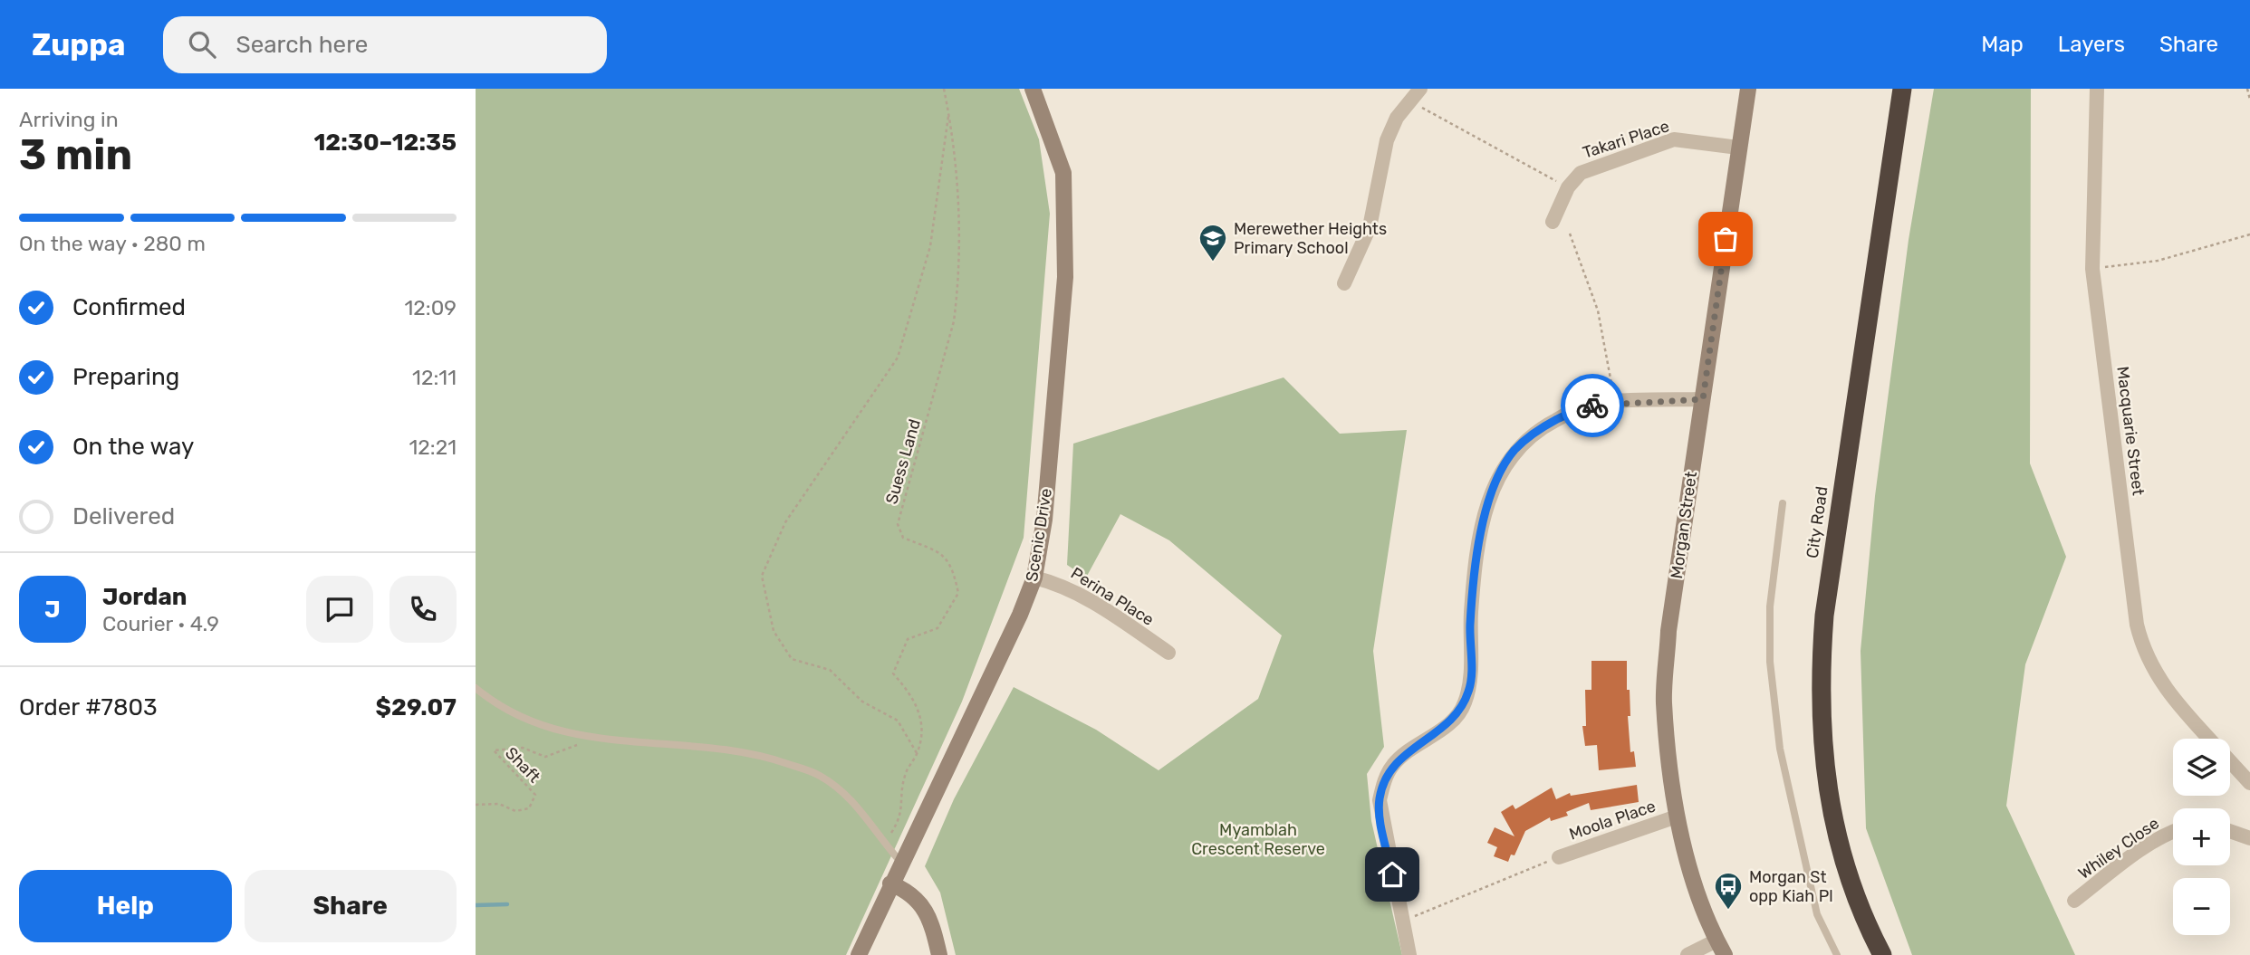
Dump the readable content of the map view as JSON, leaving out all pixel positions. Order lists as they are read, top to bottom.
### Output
{
  "streets": {
    "highway": ["City Road"],
    "street": [
      "Takari Place",
      "Macquarie Street",
      "Morgan Street",
      "Scenic Drive",
      "Perina Place",
      "Moola Place",
      "Whiley Close"
    ],
    "path": ["Suess Land", "Shaft"]
  },
  "crossings": [
    ["Takari Place", "Morgan Street"],
    ["Morgan Street", "Moola Place"],
    ["Scenic Drive", "Perina Place"]
  ],
  "parks": ["Myamblah Crescent Reserve"],
  "places": {
    "school or university": ["Merewether Heights Primary School"],
    "bus stop": ["Morgan St opp Kiah Pl"]
  },
  "page": {
    "header": "Zuppa",
    "search": "Search here",
    "nav": ["Map", "Layers", "Share"],
    "heading": ["3 min", "Arriving in", "12:30–12:35"],
    "panel": [
      "Jordan",
      "Courier · 4.9",
      "Order #7803",
      "$29.07"
    ],
    "bar": "On the way · 280 m",
    "list": [
      ["Confirmed", "12:09"],
      ["Preparing", "12:11"],
      ["On the way", "12:21"],
      "Delivered"
    ],
    "round": "J",
    "map_buttons": ["+", "−"],
    "buttons": ["Help", "Share"]
  }
}
